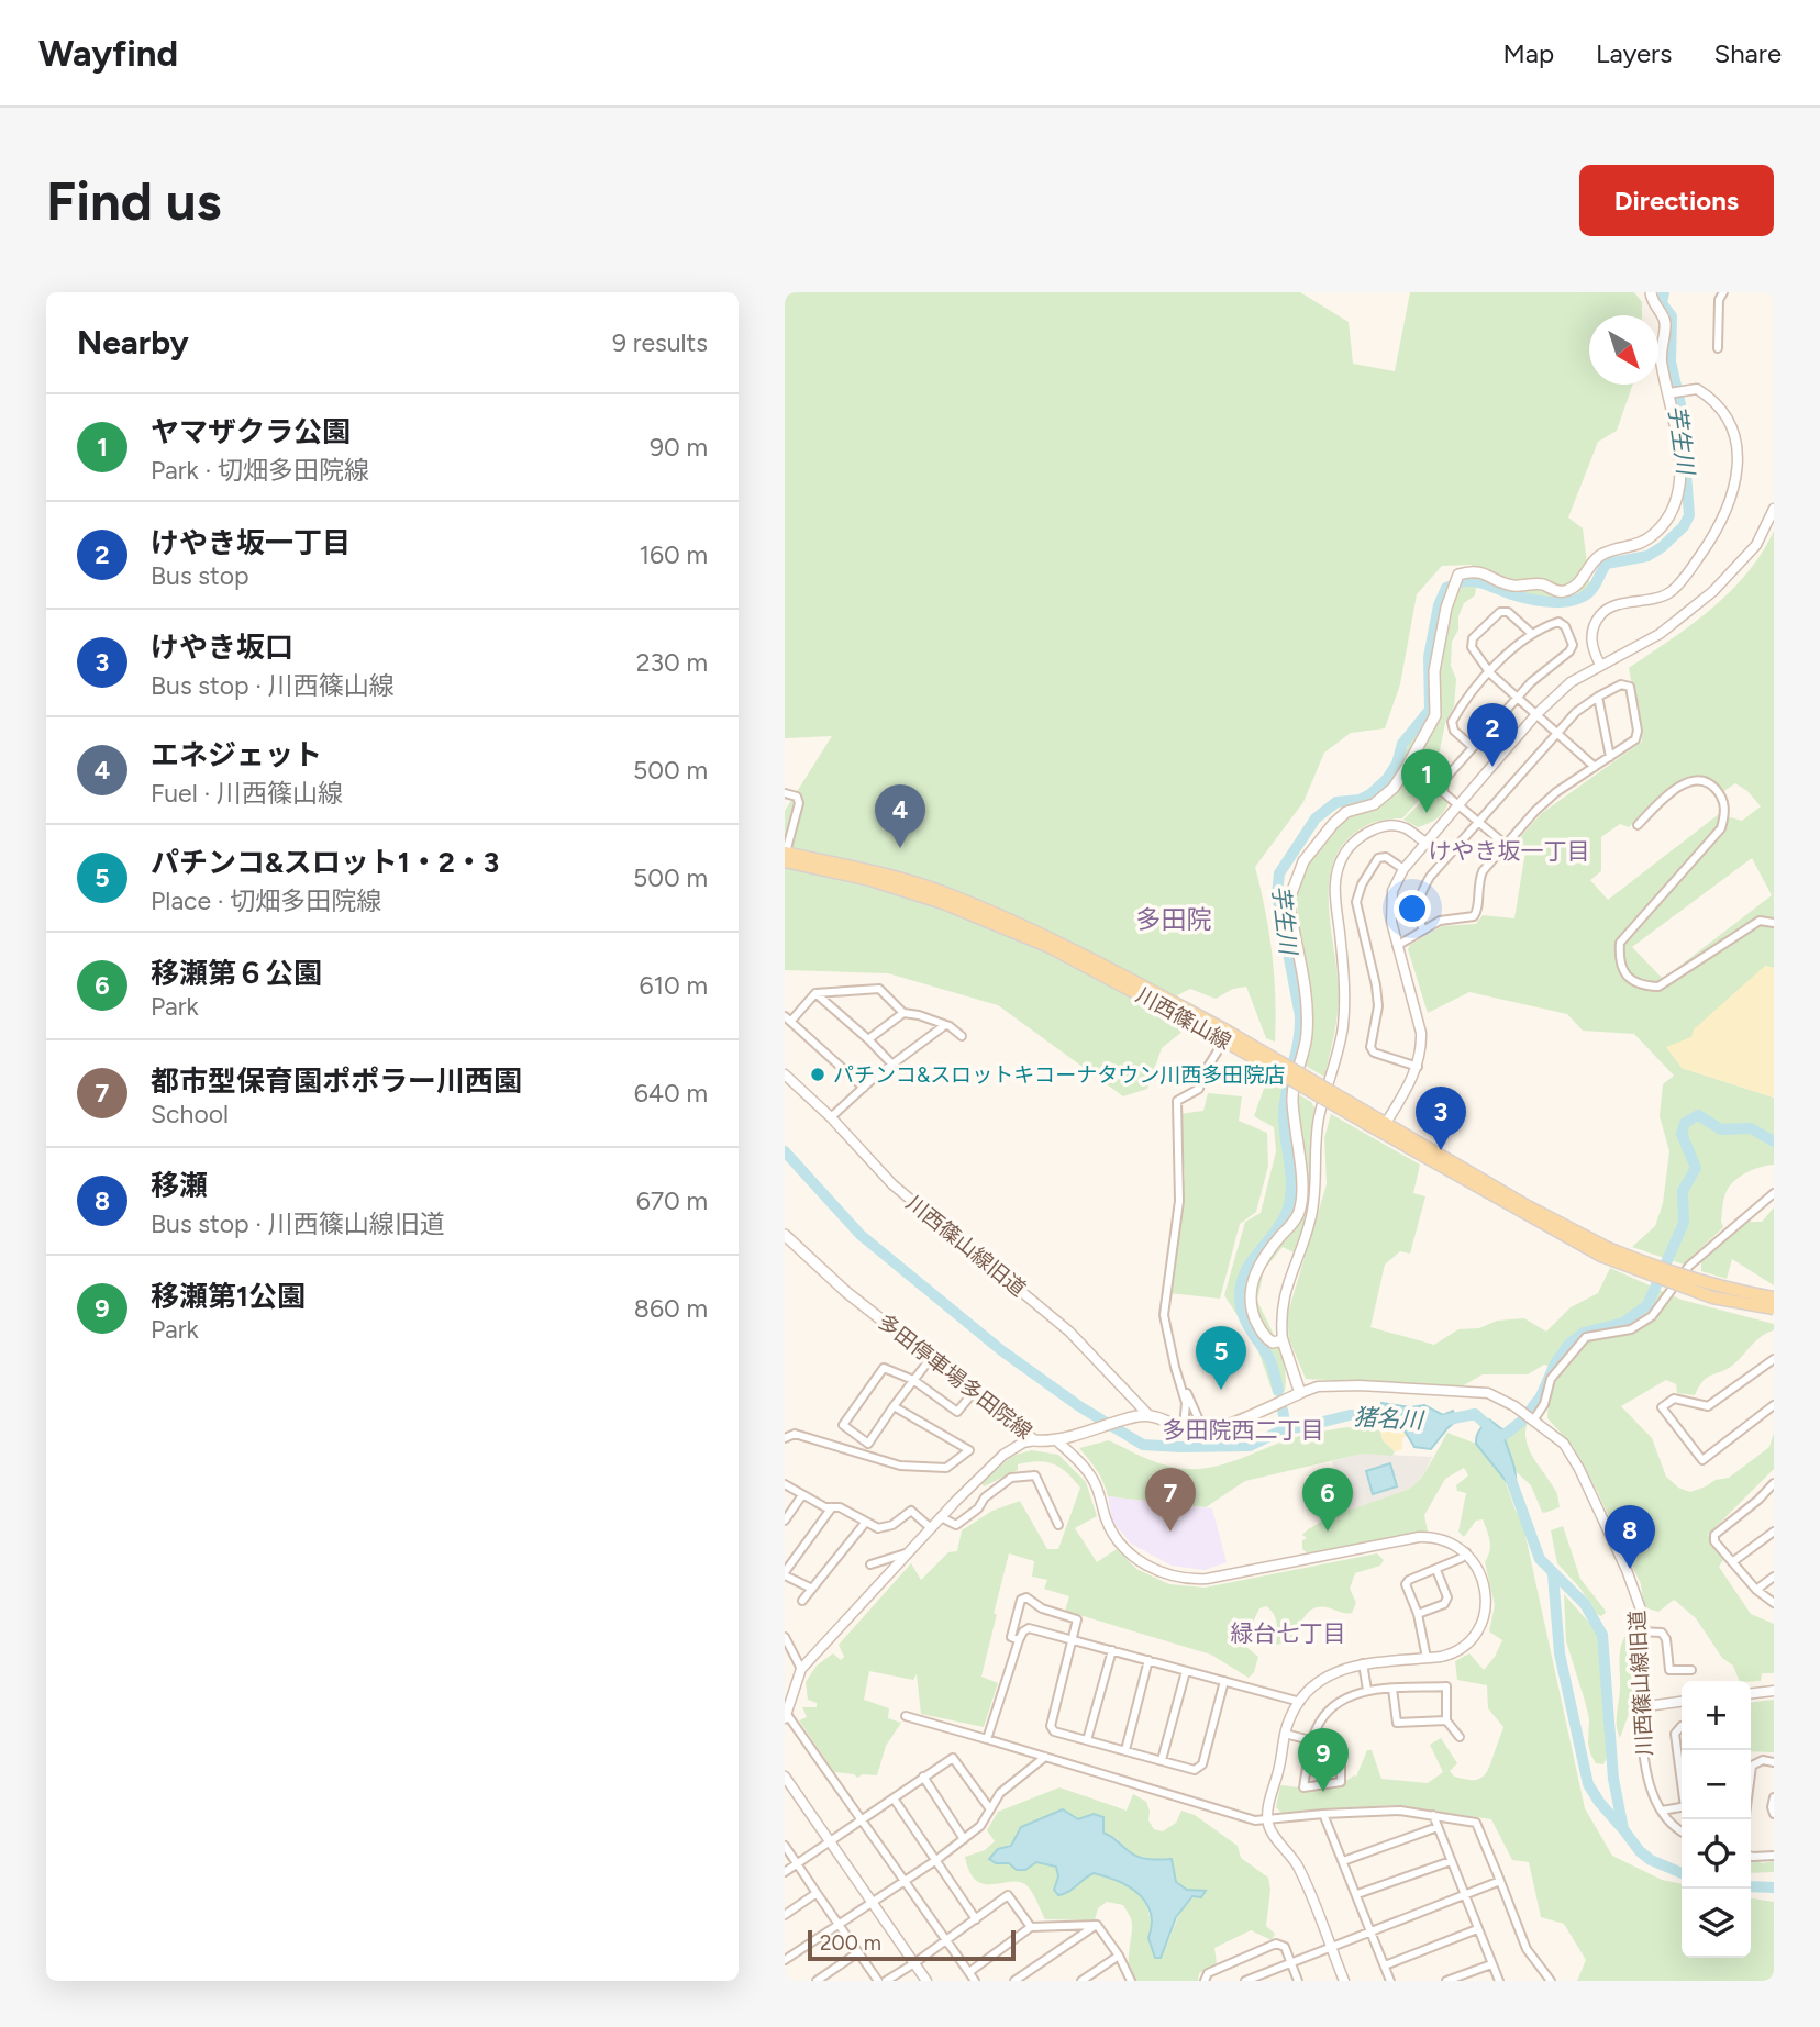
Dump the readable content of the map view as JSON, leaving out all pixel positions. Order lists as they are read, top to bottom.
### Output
{
  "streets": {
    "main road": ["川西篠山線", "多田停車場多田院線"],
    "street": ["川西篠山線旧道"]
  },
  "crossings": [
    ["川西篠山線旧道", "多田停車場多田院線"]
  ],
  "districts": [
    "けやき坂一丁目",
    "多田院",
    "多田院西二丁目",
    "緑台七丁目"
  ],
  "water": ["芋生川", "猪名川"],
  "places": ["パチンコ&スロットキコーナタウン川西多田院店"],
  "scale_bar": "200 m",
  "north": "bottom right",
  "page": {
    "header": "Wayfind",
    "nav": ["Map", "Layers", "Share"],
    "buttons": "Directions",
    "title": "Find us",
    "heading": ["Nearby", "9 results"],
    "list": [
      {
        "mark": "1",
        "name": "ヤマザクラ公園",
        "note": "Park · 切畑多田院線",
        "value": "90 m"
      },
      {
        "mark": "2",
        "name": "けやき坂一丁目",
        "note": "Bus stop",
        "value": "160 m"
      },
      {
        "mark": "3",
        "name": "けやき坂口",
        "note": "Bus stop · 川西篠山線",
        "value": "230 m"
      },
      {
        "mark": "4",
        "name": "エネジェット",
        "note": "Fuel · 川西篠山線",
        "value": "500 m"
      },
      {
        "mark": "5",
        "name": "パチンコ&スロット1・2・3",
        "note": "Place · 切畑多田院線",
        "value": "500 m"
      },
      {
        "mark": "6",
        "name": "移瀬第６公園",
        "note": "Park",
        "value": "610 m"
      },
      {
        "mark": "7",
        "name": "都市型保育園ポポラー川西園",
        "note": "School",
        "value": "640 m"
      },
      {
        "mark": "8",
        "name": "移瀬",
        "note": "Bus stop · 川西篠山線旧道",
        "value": "670 m"
      },
      {
        "mark": "9",
        "name": "移瀬第1公園",
        "note": "Park",
        "value": "860 m"
      }
    ],
    "pins": [
      "2",
      "1",
      "4",
      "3",
      "5",
      "6",
      "7",
      "8",
      "9"
    ],
    "map_buttons": ["+", "−"],
    "scale": "200 m"
  }
}
